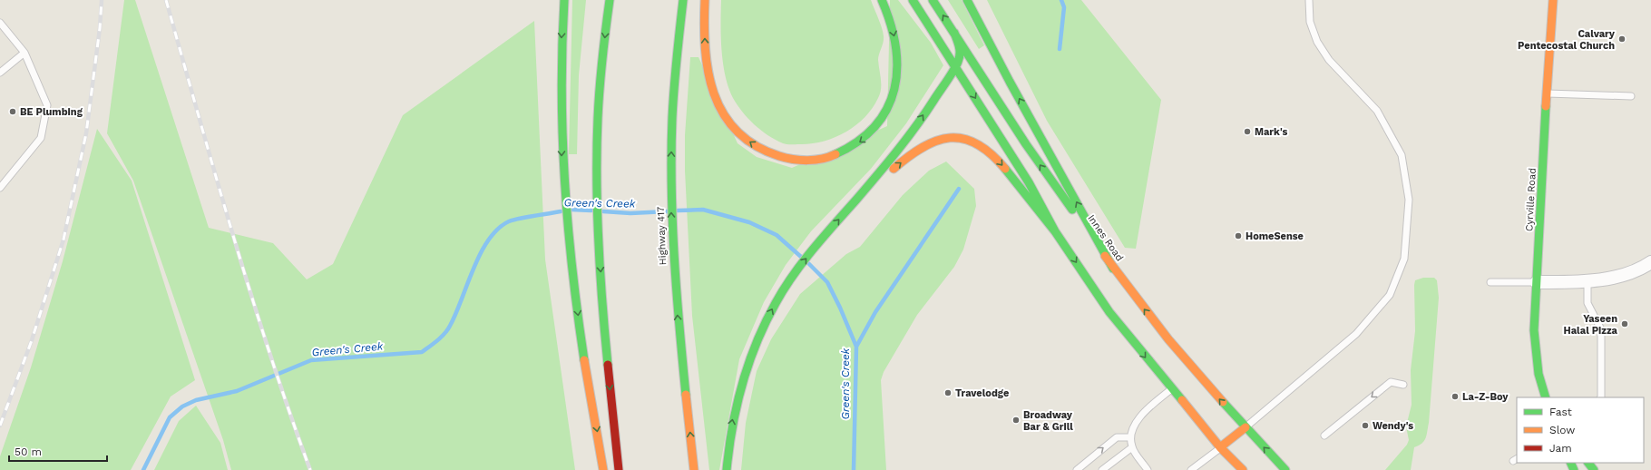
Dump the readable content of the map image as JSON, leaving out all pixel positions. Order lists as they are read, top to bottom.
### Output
{
  "streets": {
    "main road": ["Cyrville Road", "Highway 417", "Innes Road"]
  },
  "one_way": ["Highway 417"],
  "water": ["Green's Creek"],
  "places": [
    "Calvary Pentecostal Church",
    "BE Plumbing",
    "Mark's",
    "HomeSense",
    "Yaseen Halal Pizza",
    "Travelodge",
    "La-Z-Boy",
    "Broadway Bar & Grill",
    "Wendy's"
  ],
  "legend": ["Fast", "Slow", "Jam"],
  "scale_bar": "50 m"
}
